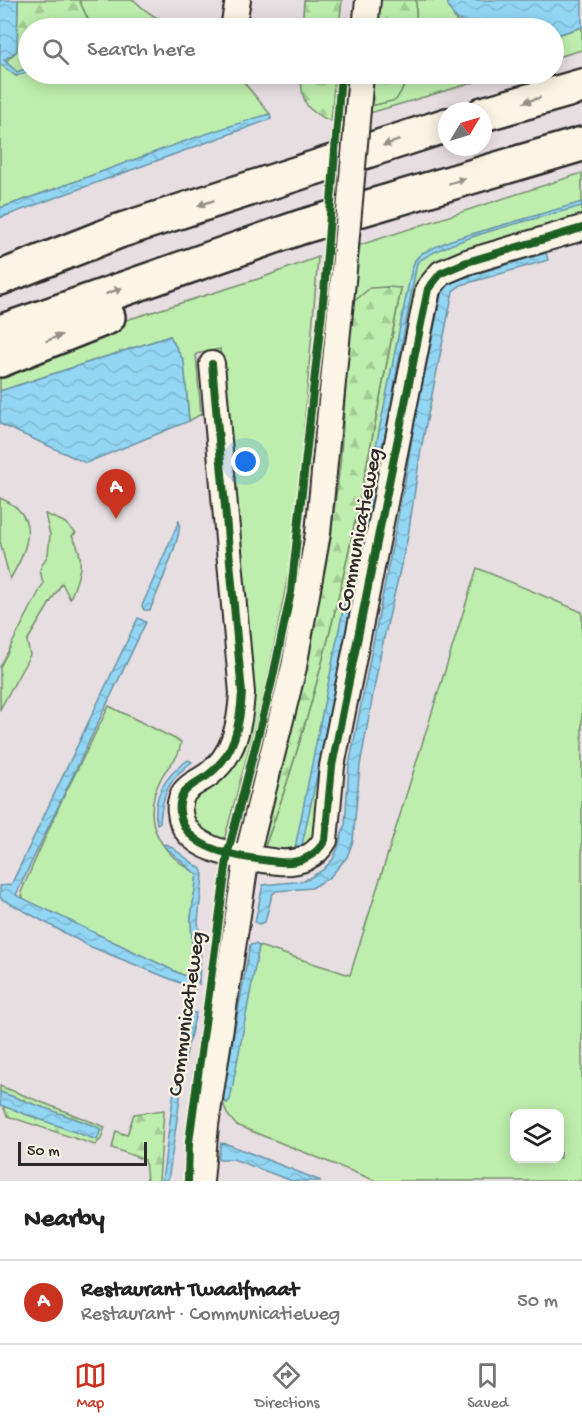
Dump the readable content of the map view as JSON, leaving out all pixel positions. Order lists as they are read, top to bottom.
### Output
{
  "streets": {
    "street": ["Communicatieweg"]
  },
  "scale_bar": "50 m",
  "north": "top right",
  "page": {
    "search": "Search here",
    "pins": "A",
    "scale": "50 m",
    "heading": "Nearby",
    "list": [
      {
        "mark": "A",
        "name": "Restaurant Twaalfmaat",
        "note": "Restaurant · Communicatieweg",
        "value": "50 m"
      }
    ],
    "nav": ["Map", "Directions", "Saved"]
  }
}
